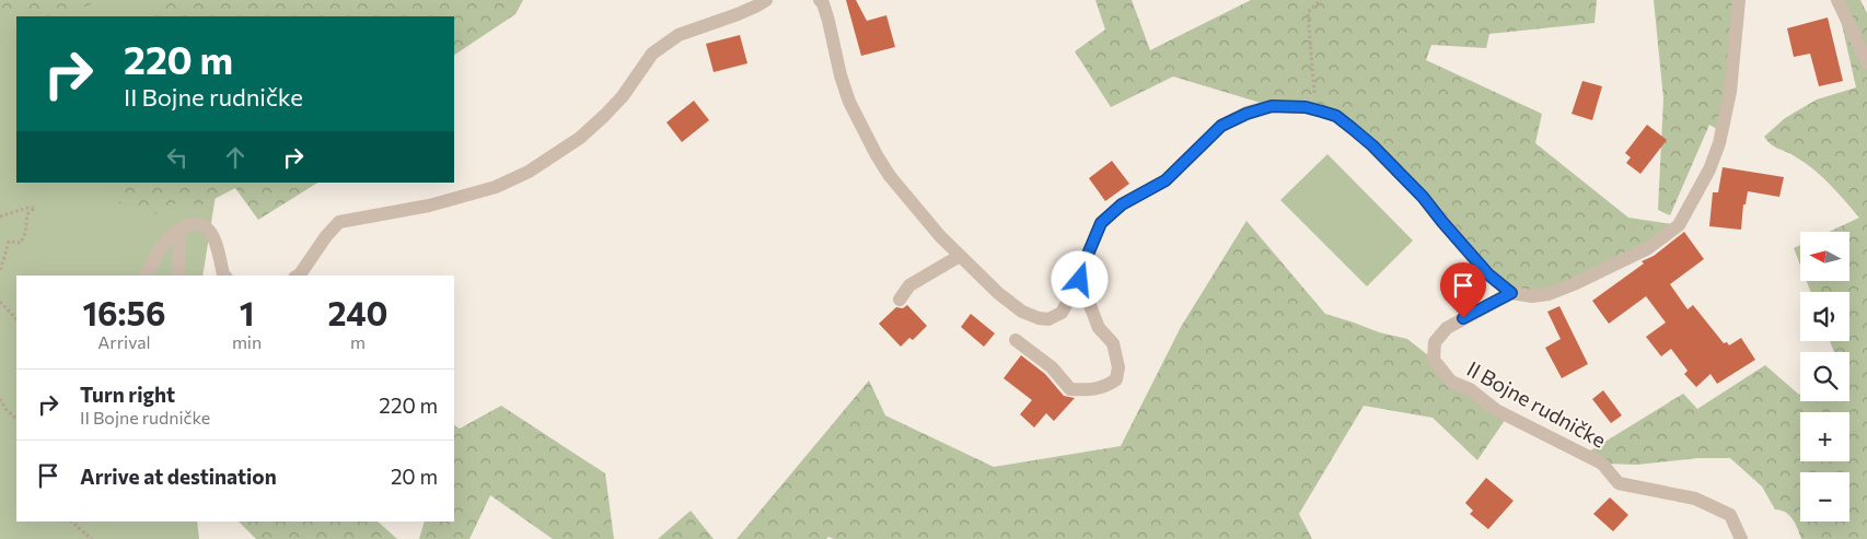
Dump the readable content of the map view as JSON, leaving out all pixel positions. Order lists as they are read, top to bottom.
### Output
{
  "streets": {
    "street": ["II Bojne rudničke"]
  },
  "north": "left",
  "page": {
    "turn": ["220 m", "II Bojne rudničke"],
    "map_buttons": ["+", "−"],
    "eta": [
      "16:56",
      "Arrival",
      "1",
      "min",
      "240",
      "m"
    ],
    "list": [
      {
        "name": "Turn right",
        "note": "II Bojne rudničke",
        "value": "220 m"
      },
      {
        "name": "Arrive at destination",
        "value": "20 m"
      }
    ]
  }
}
